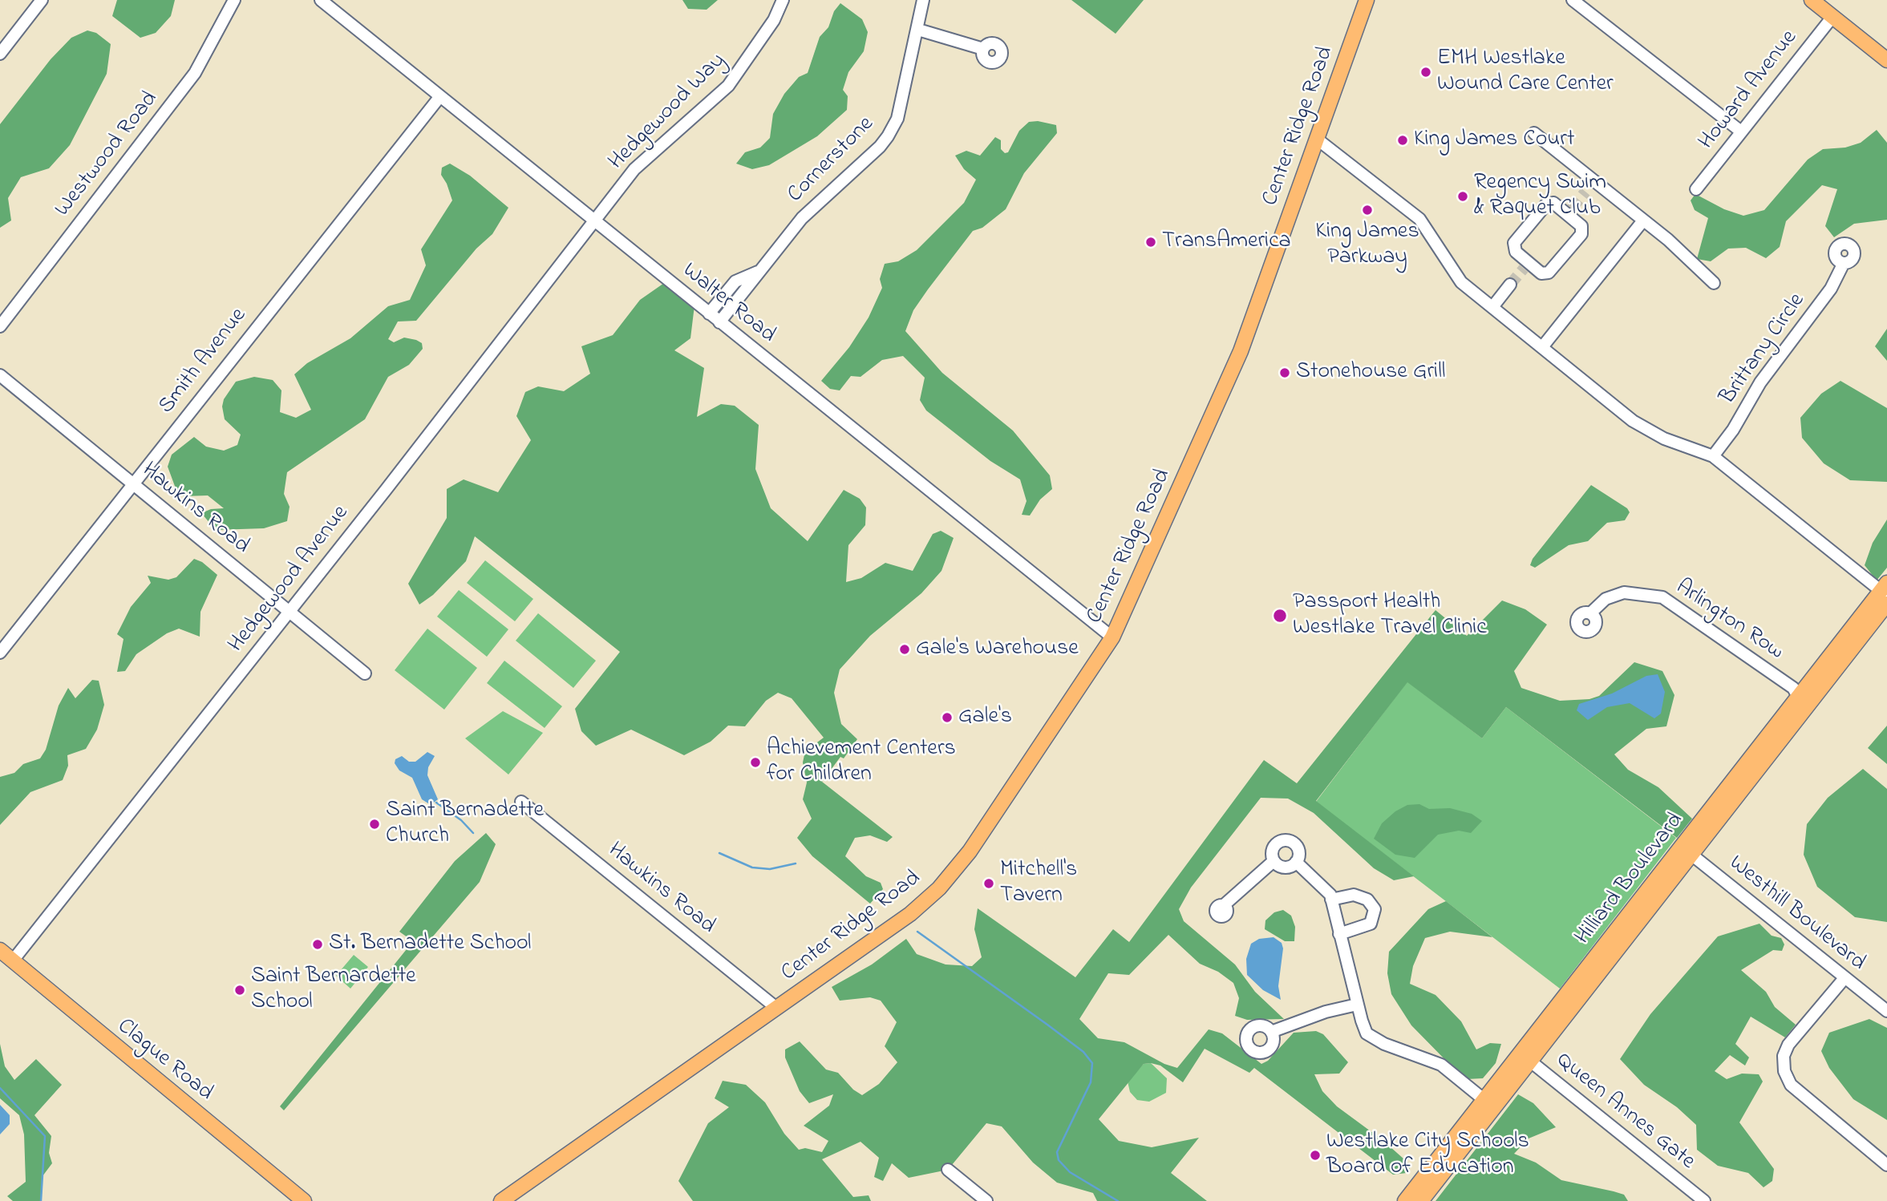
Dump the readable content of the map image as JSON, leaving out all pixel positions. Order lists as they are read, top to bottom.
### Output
{
  "streets": {
    "main road": ["Center Ridge Road", "Hilliard Boulevard", "Clague Road"],
    "street": [
      "Howard Avenue",
      "Hedgewood Way",
      "Westwood Road",
      "Cornerstone",
      "Walter Road",
      "Brittany Circle",
      "Smith Avenue",
      "Hawkins Road",
      "Hedgewood Avenue",
      "Arlington Row",
      "Westhill Boulevard",
      "Queen Annes Gate"
    ]
  },
  "crossings": [
    ["Hedgewood Way", "Walter Road"],
    ["Hedgewood Way", "Hedgewood Avenue"],
    ["Center Ridge Road", "Walter Road"],
    ["Center Ridge Road", "Hawkins Road"],
    ["Cornerstone", "Walter Road"],
    ["Walter Road", "Smith Avenue"],
    ["Walter Road", "Hedgewood Avenue"],
    ["Smith Avenue", "Hawkins Road"],
    ["Hawkins Road", "Hedgewood Avenue"],
    ["Hedgewood Avenue", "Clague Road"],
    ["Arlington Row", "Hilliard Boulevard"],
    ["Hilliard Boulevard", "Westhill Boulevard"],
    ["Hilliard Boulevard", "Queen Annes Gate"]
  ],
  "places": [
    "EMH Westlake Wound Care Center",
    "King James Court",
    "Regency Swim & Raquet Club",
    "King James Parkway",
    "TransAmerica",
    "Stonehouse Grill",
    "Passport Health Westlake Travel Clinic",
    "Gale's Warehouse",
    "Gale's",
    "Achievement Centers for Children",
    "Saint Bernadette Church",
    "Mitchell's Tavern",
    "St. Bernadette School",
    "Saint Bernardette School",
    "Westlake City Schools Board of Education"
  ]
}
